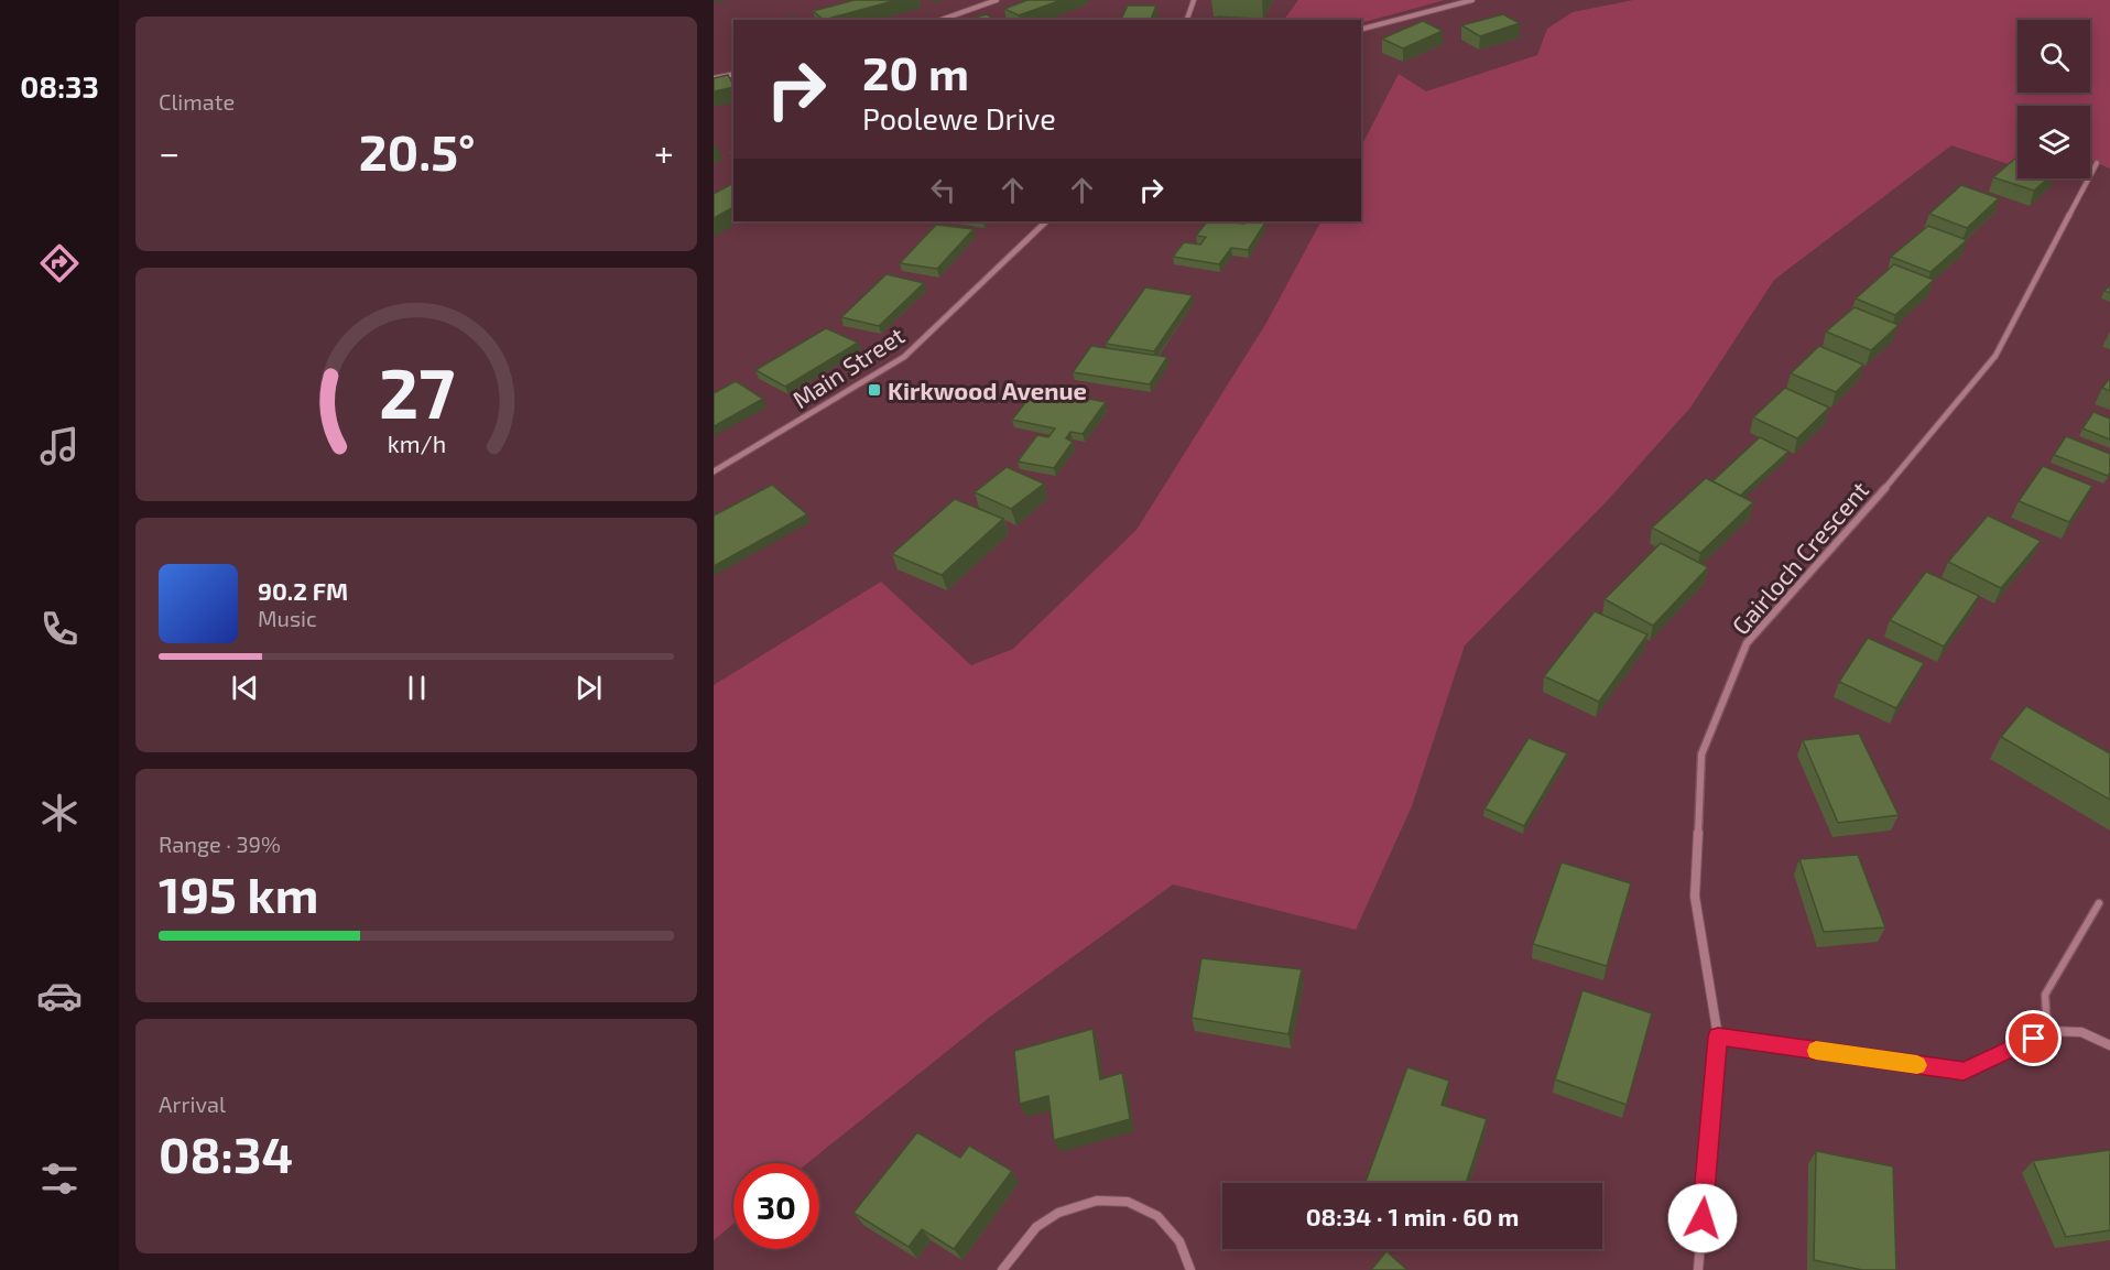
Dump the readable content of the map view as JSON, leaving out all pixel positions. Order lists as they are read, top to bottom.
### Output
{
  "streets": {
    "street": ["Main Street", "Gairloch Crescent"]
  },
  "places": {
    "transit": ["Kirkwood Avenue"]
  },
  "page": {
    "tabs": "08:33",
    "tile": [
      "Climate",
      ["Range · 39%", "195 km"],
      ["Arrival", "08:34"]
    ],
    "turn": ["20 m", "Poolewe Drive"],
    "heat": ["−", "20.5°", "+"],
    "song": ["90.2 FM", "Music"],
    "limit": "30",
    "trip": "08:34 · 1 min · 60 m",
    "gauge": ["27", "km/h"]
  }
}
